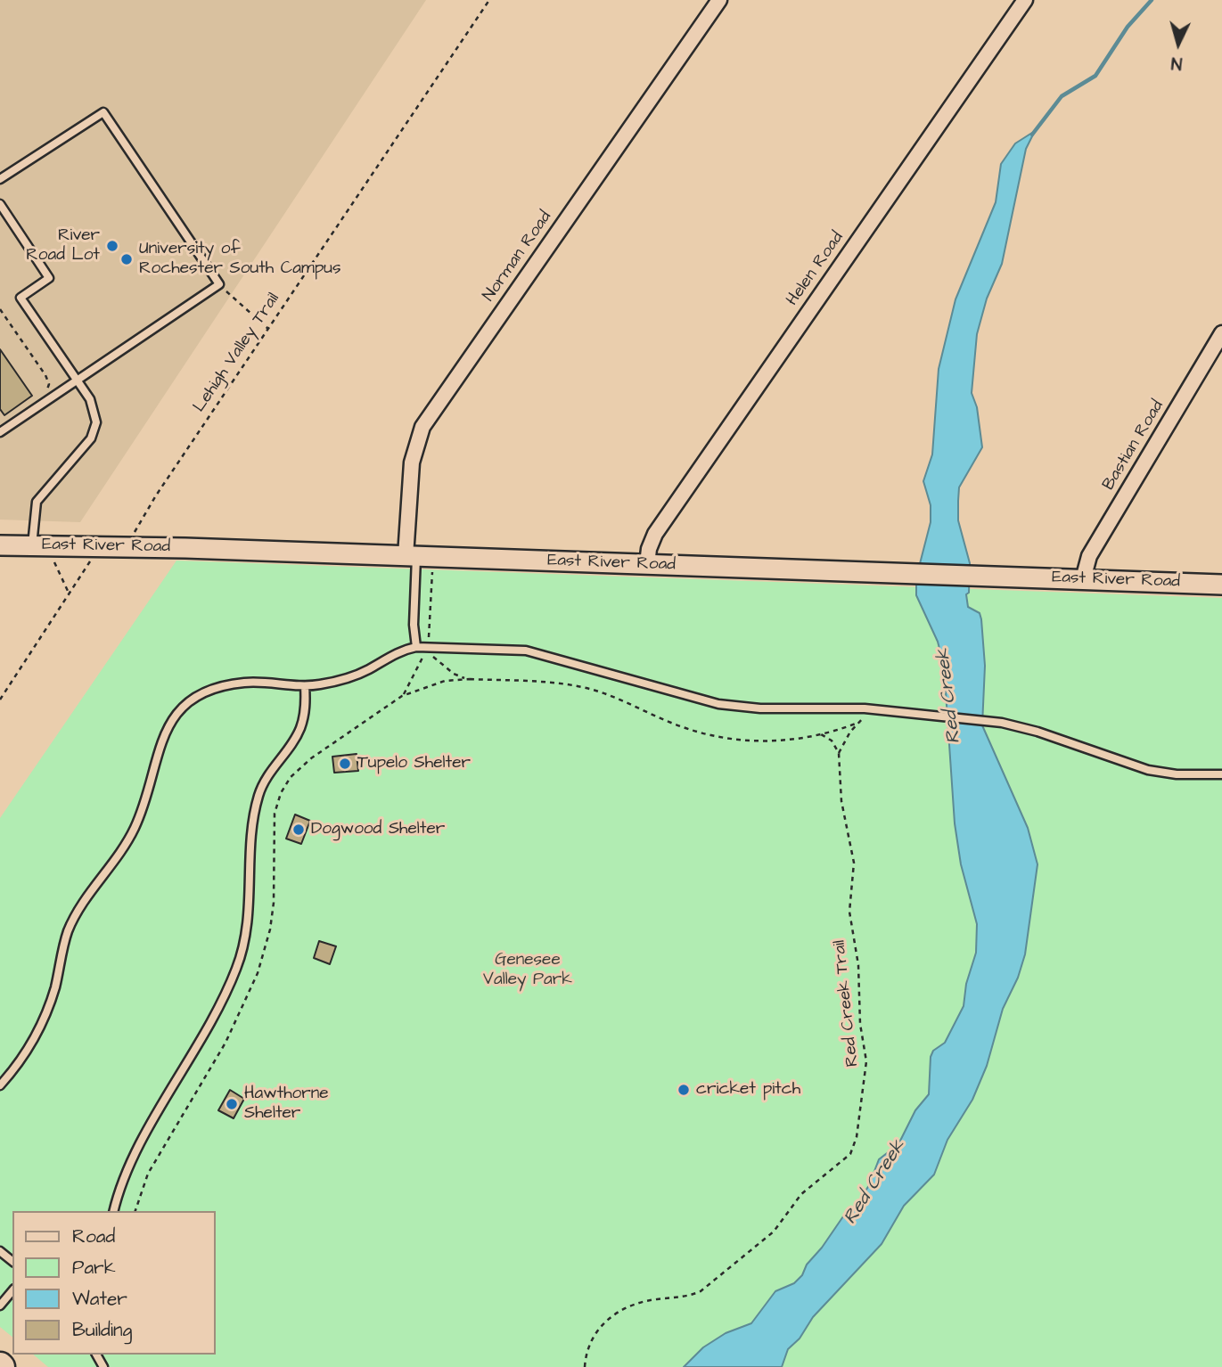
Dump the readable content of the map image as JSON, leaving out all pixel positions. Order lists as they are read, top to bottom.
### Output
{
  "streets": {
    "street": [
      "Norman Road",
      "Helen Road",
      "Bastian Road",
      "East River Road"
    ],
    "path": ["Lehigh Valley Trail", "Red Creek Trail"]
  },
  "crossings": [
    ["Norman Road", "East River Road"],
    ["Helen Road", "East River Road"],
    ["Lehigh Valley Trail", "East River Road"],
    ["Bastian Road", "East River Road"]
  ],
  "water": ["Red Creek"],
  "parks": ["Genesee Valley Park"],
  "places": [
    "River Road Lot",
    "University of Rochester South Campus",
    "Tupelo Shelter",
    "Dogwood Shelter",
    "cricket pitch",
    "Hawthorne Shelter"
  ],
  "legend": [
    "Road",
    "Park",
    "Water",
    "Building"
  ],
  "north": "bottom"
}
